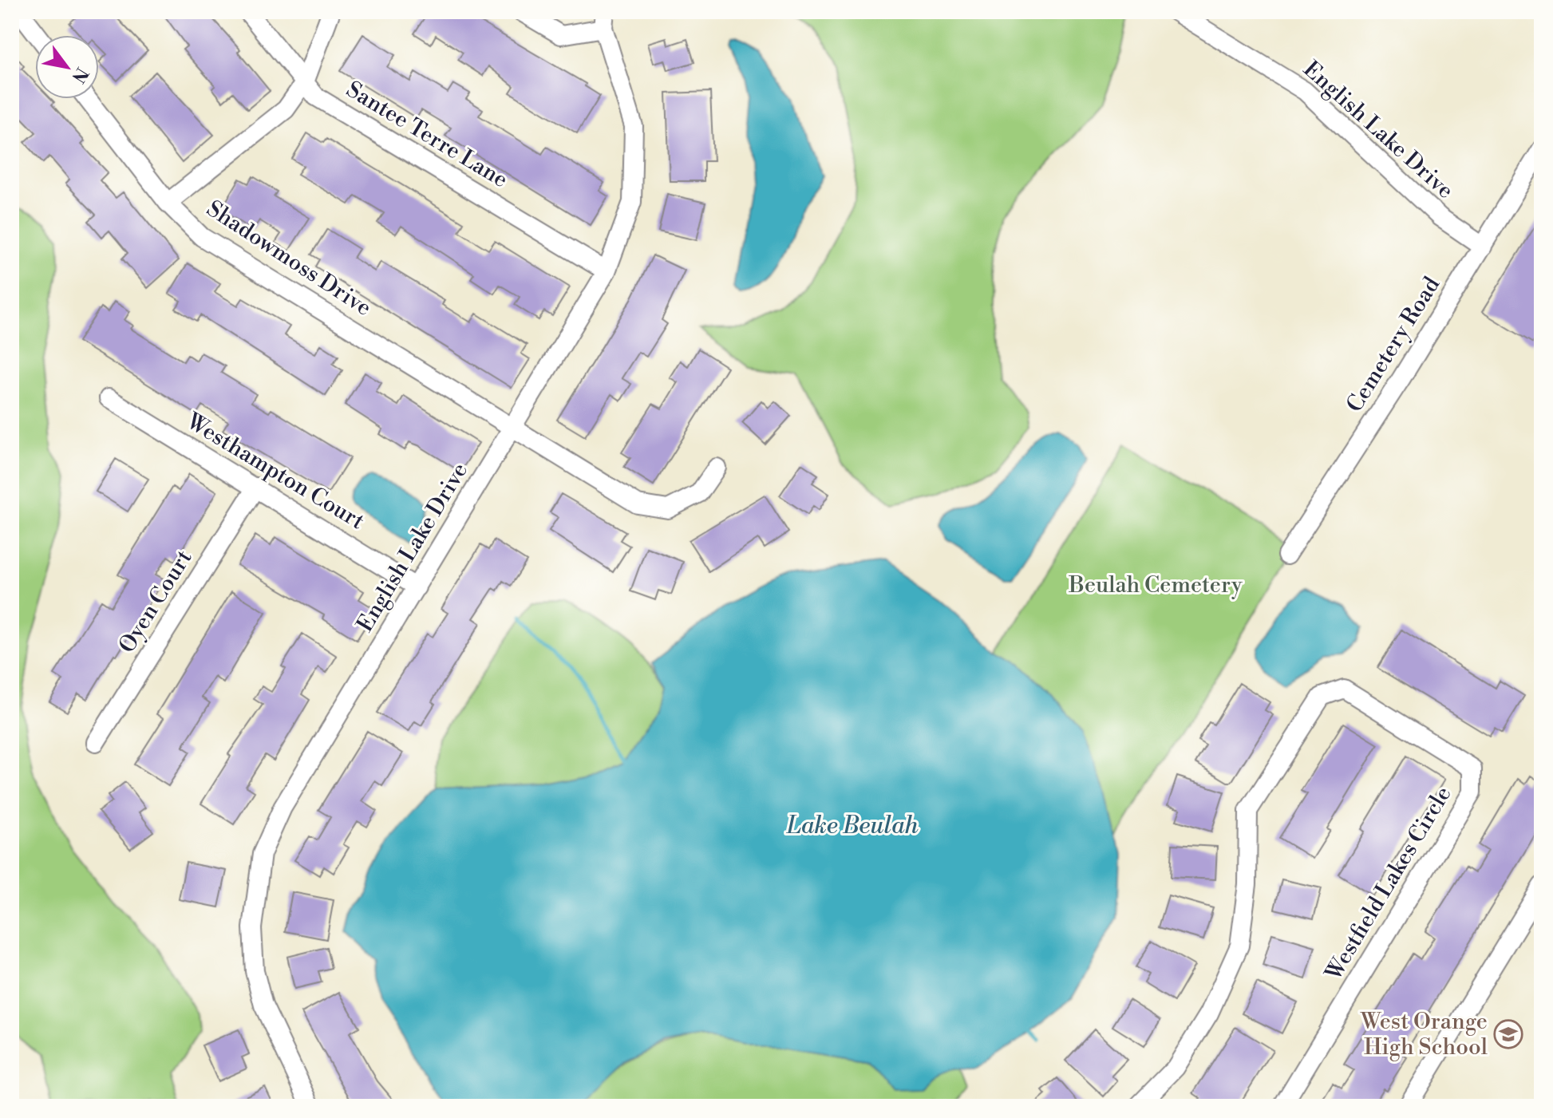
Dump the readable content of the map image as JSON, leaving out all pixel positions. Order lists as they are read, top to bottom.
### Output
{
  "streets": {
    "street": [
      "English Lake Drive",
      "Santee Terre Lane",
      "Shadowmoss Drive",
      "Cemetery Road",
      "Westhampton Court",
      "Oyen Court",
      "Westfield Lakes Circle"
    ]
  },
  "crossings": [
    ["English Lake Drive", "Santee Terre Lane"],
    ["English Lake Drive", "Shadowmoss Drive"],
    ["English Lake Drive", "Cemetery Road"],
    ["English Lake Drive", "Westhampton Court"],
    ["Westhampton Court", "Oyen Court"]
  ],
  "water": ["Lake Beulah"],
  "parks": ["Beulah Cemetery"],
  "places": {
    "school or university": ["West Orange High School"]
  },
  "north": "bottom right"
}
